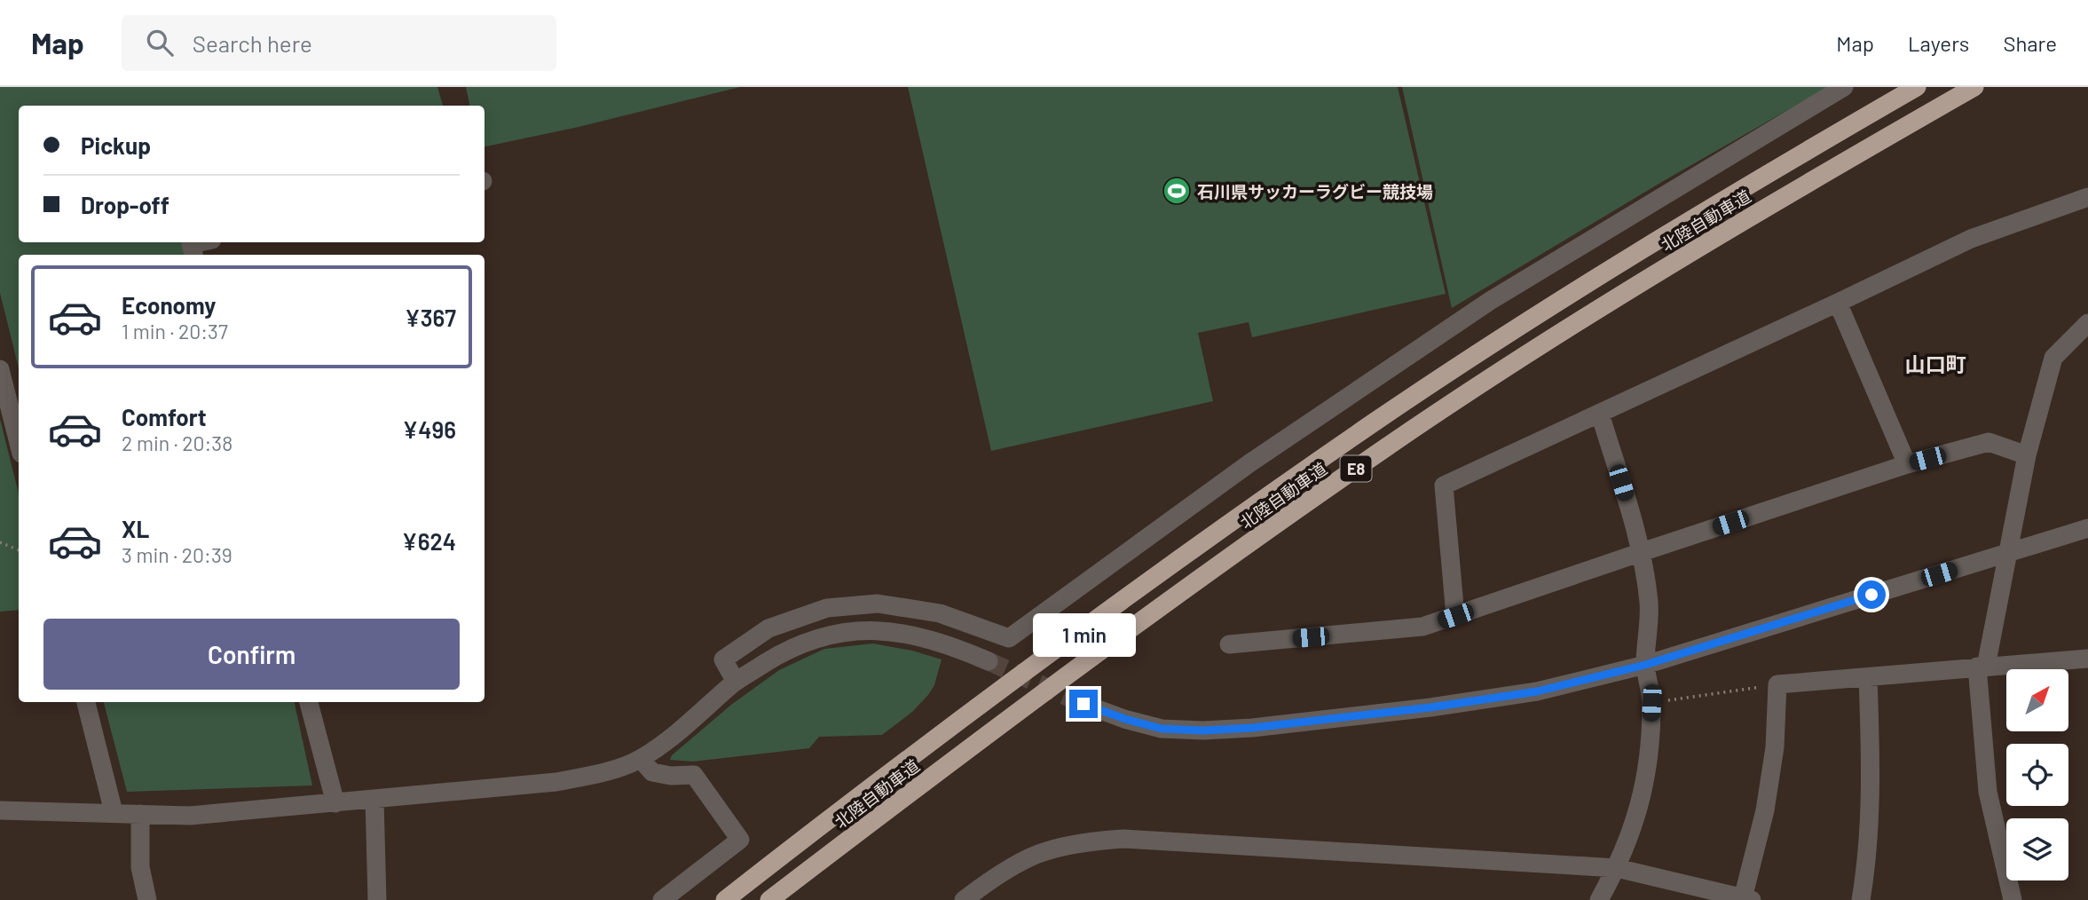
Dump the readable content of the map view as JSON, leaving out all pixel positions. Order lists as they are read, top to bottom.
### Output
{
  "streets": {
    "highway": ["北陸自動車道", "E8"]
  },
  "districts": ["山口町"],
  "places": {
    "sports": ["石川県サッカーラグビー競技場"]
  },
  "north": "top right",
  "page": {
    "header": "Map",
    "search": "Search here",
    "nav": ["Map", "Layers", "Share"],
    "banner": ["Pickup", "Drop-off"],
    "list": [
      {
        "name": "Economy",
        "note": "1 min · 20:37",
        "value": "¥367"
      },
      {
        "name": "Comfort",
        "note": "2 min · 20:38",
        "value": "¥496"
      },
      {
        "name": "XL",
        "note": "3 min · 20:39",
        "value": "¥624"
      }
    ],
    "buttons": "Confirm",
    "bubble": "1 min"
  }
}
